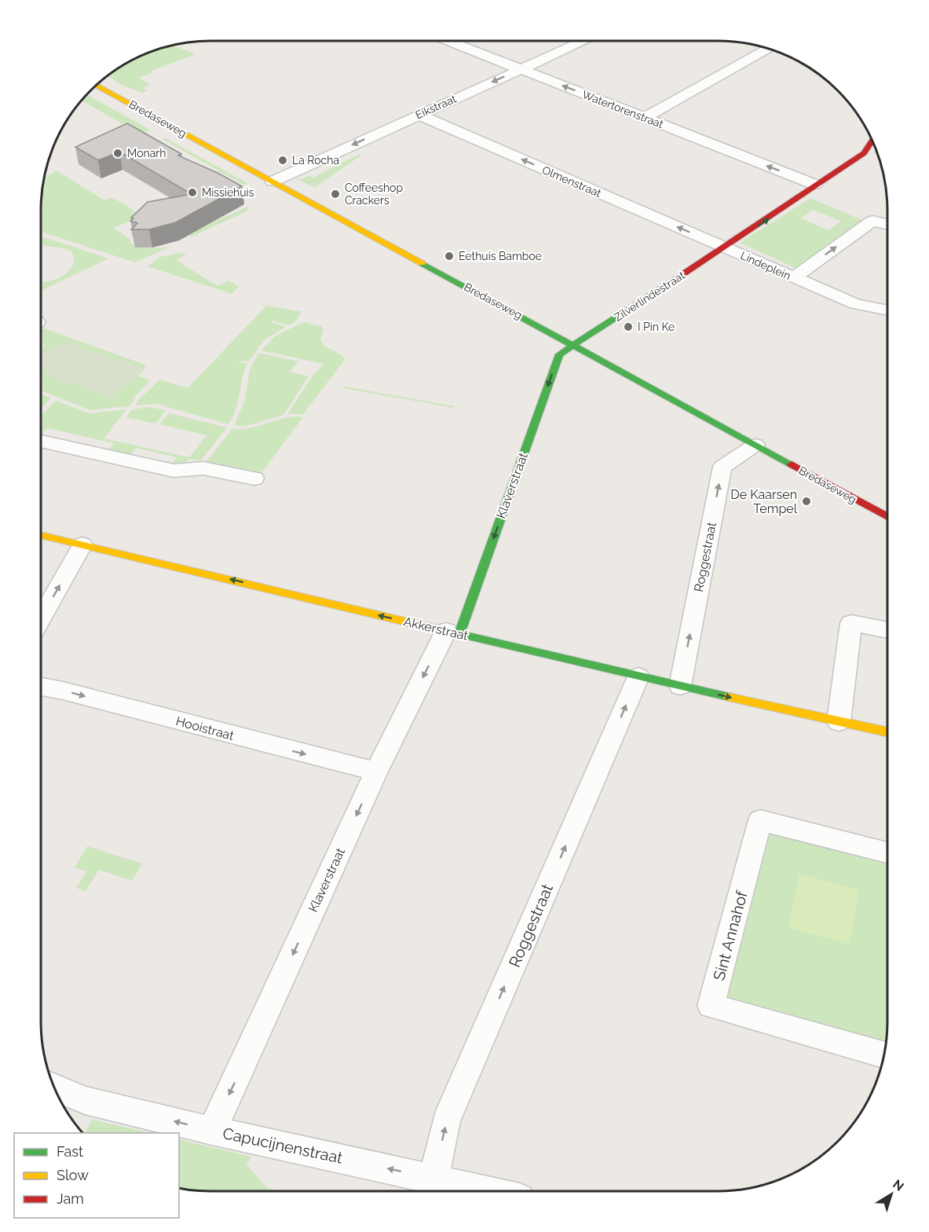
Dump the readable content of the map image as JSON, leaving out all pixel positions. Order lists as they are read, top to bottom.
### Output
{
  "streets": {
    "street": [
      "Eikstraat",
      "Watertorenstraat",
      "Bredaseweg",
      "Olmenstraat",
      "Lindeplein",
      "Zilverlindestraat",
      "Klaverstraat",
      "Roggestraat",
      "Akkerstraat",
      "Hooistraat",
      "Sint Annahof",
      "Capucijnenstraat"
    ]
  },
  "crossings": [
    ["Eikstraat", "Watertorenstraat"],
    ["Eikstraat", "Bredaseweg"],
    ["Eikstraat", "Olmenstraat"],
    ["Watertorenstraat", "Lindeplein"],
    ["Bredaseweg", "Zilverlindestraat"],
    ["Bredaseweg", "Klaverstraat"],
    ["Bredaseweg", "Roggestraat"],
    ["Olmenstraat", "Lindeplein"],
    ["Olmenstraat", "Zilverlindestraat"],
    ["Lindeplein", "Zilverlindestraat"],
    ["Zilverlindestraat", "Klaverstraat"],
    ["Klaverstraat", "Akkerstraat"],
    ["Klaverstraat", "Hooistraat"],
    ["Klaverstraat", "Capucijnenstraat"],
    ["Roggestraat", "Akkerstraat"],
    ["Roggestraat", "Capucijnenstraat"]
  ],
  "one_way": [
    "Eikstraat",
    "Watertorenstraat",
    "Olmenstraat",
    "Klaverstraat",
    "Roggestraat",
    "Hooistraat",
    "Capucijnenstraat"
  ],
  "places": [
    "Monarh",
    "La Rocha",
    "Missiehuis",
    "Coffeeshop Crackers",
    "Eethuis Bamboe",
    "I Pin Ke",
    "De Kaarsen Tempel"
  ],
  "legend": ["Fast", "Slow", "Jam"],
  "north": "top right"
}
